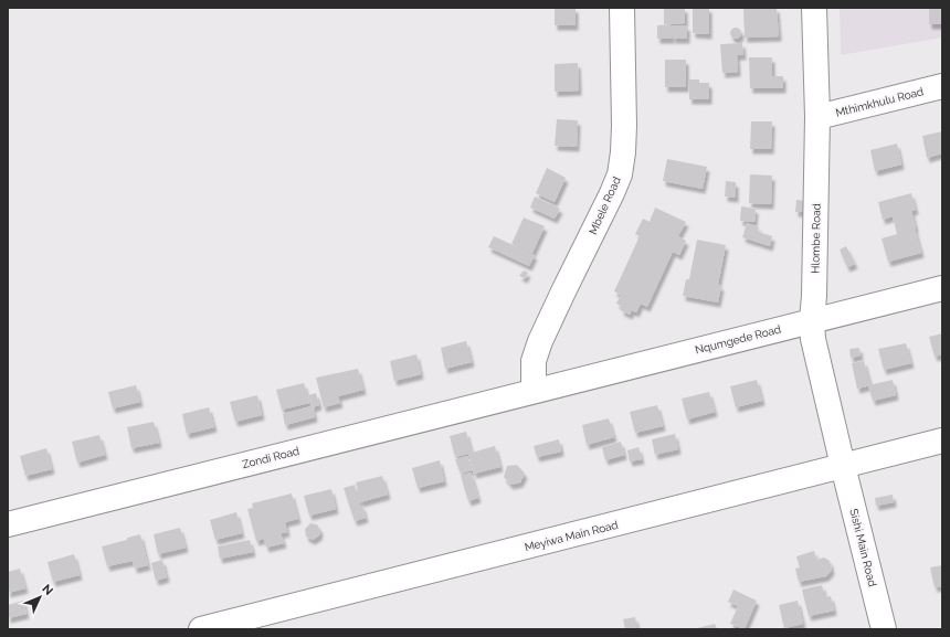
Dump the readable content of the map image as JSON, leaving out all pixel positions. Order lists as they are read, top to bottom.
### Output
{
  "streets": {
    "street": [
      "Mthimkhulu Road",
      "Mbele Road",
      "Hlombe Road",
      "Nqumgede Road",
      "Zondi Road",
      "Meyiwa Main Road",
      "Sishi Main Road"
    ]
  },
  "crossings": [
    ["Mthimkhulu Road", "Hlombe Road"],
    ["Mbele Road", "Nqumgede Road"],
    ["Mbele Road", "Zondi Road"],
    ["Hlombe Road", "Nqumgede Road"],
    ["Hlombe Road", "Meyiwa Main Road"],
    ["Hlombe Road", "Sishi Main Road"],
    ["Nqumgede Road", "Zondi Road"],
    ["Meyiwa Main Road", "Sishi Main Road"]
  ],
  "north": "top right"
}
